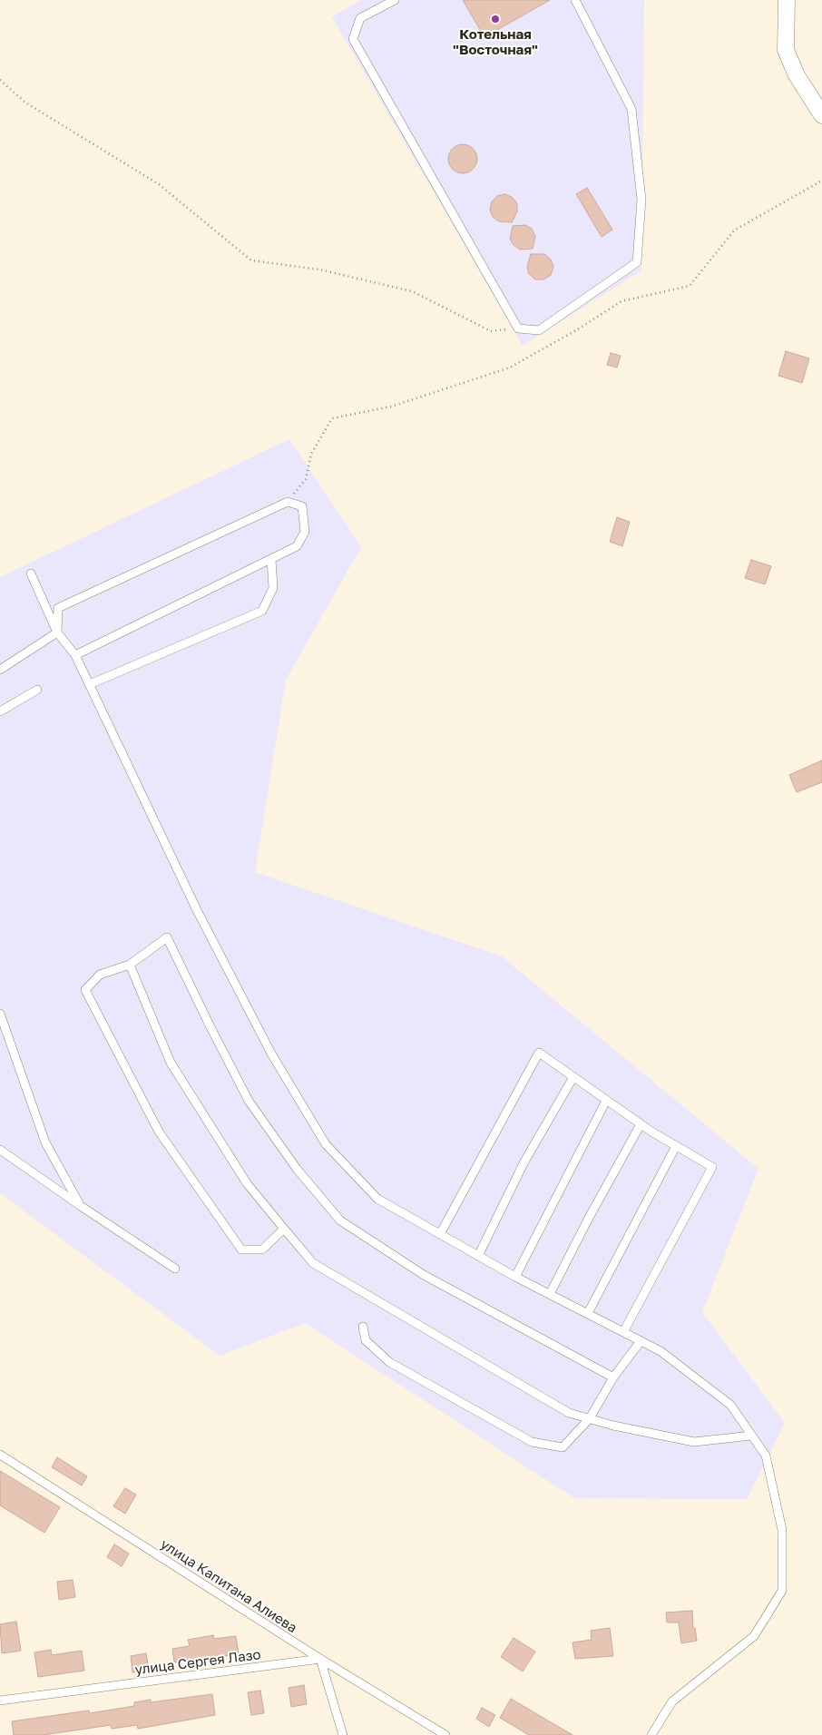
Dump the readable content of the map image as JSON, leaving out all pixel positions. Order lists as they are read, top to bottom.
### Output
{
  "streets": {
    "lane": ["улица Капитана Алиева", "улица Сергея Лазо"]
  },
  "crossings": [
    ["улица Капитана Алиева", "улица Сергея Лазо"]
  ],
  "places": ["Котельная \"Восточная\""]
}
